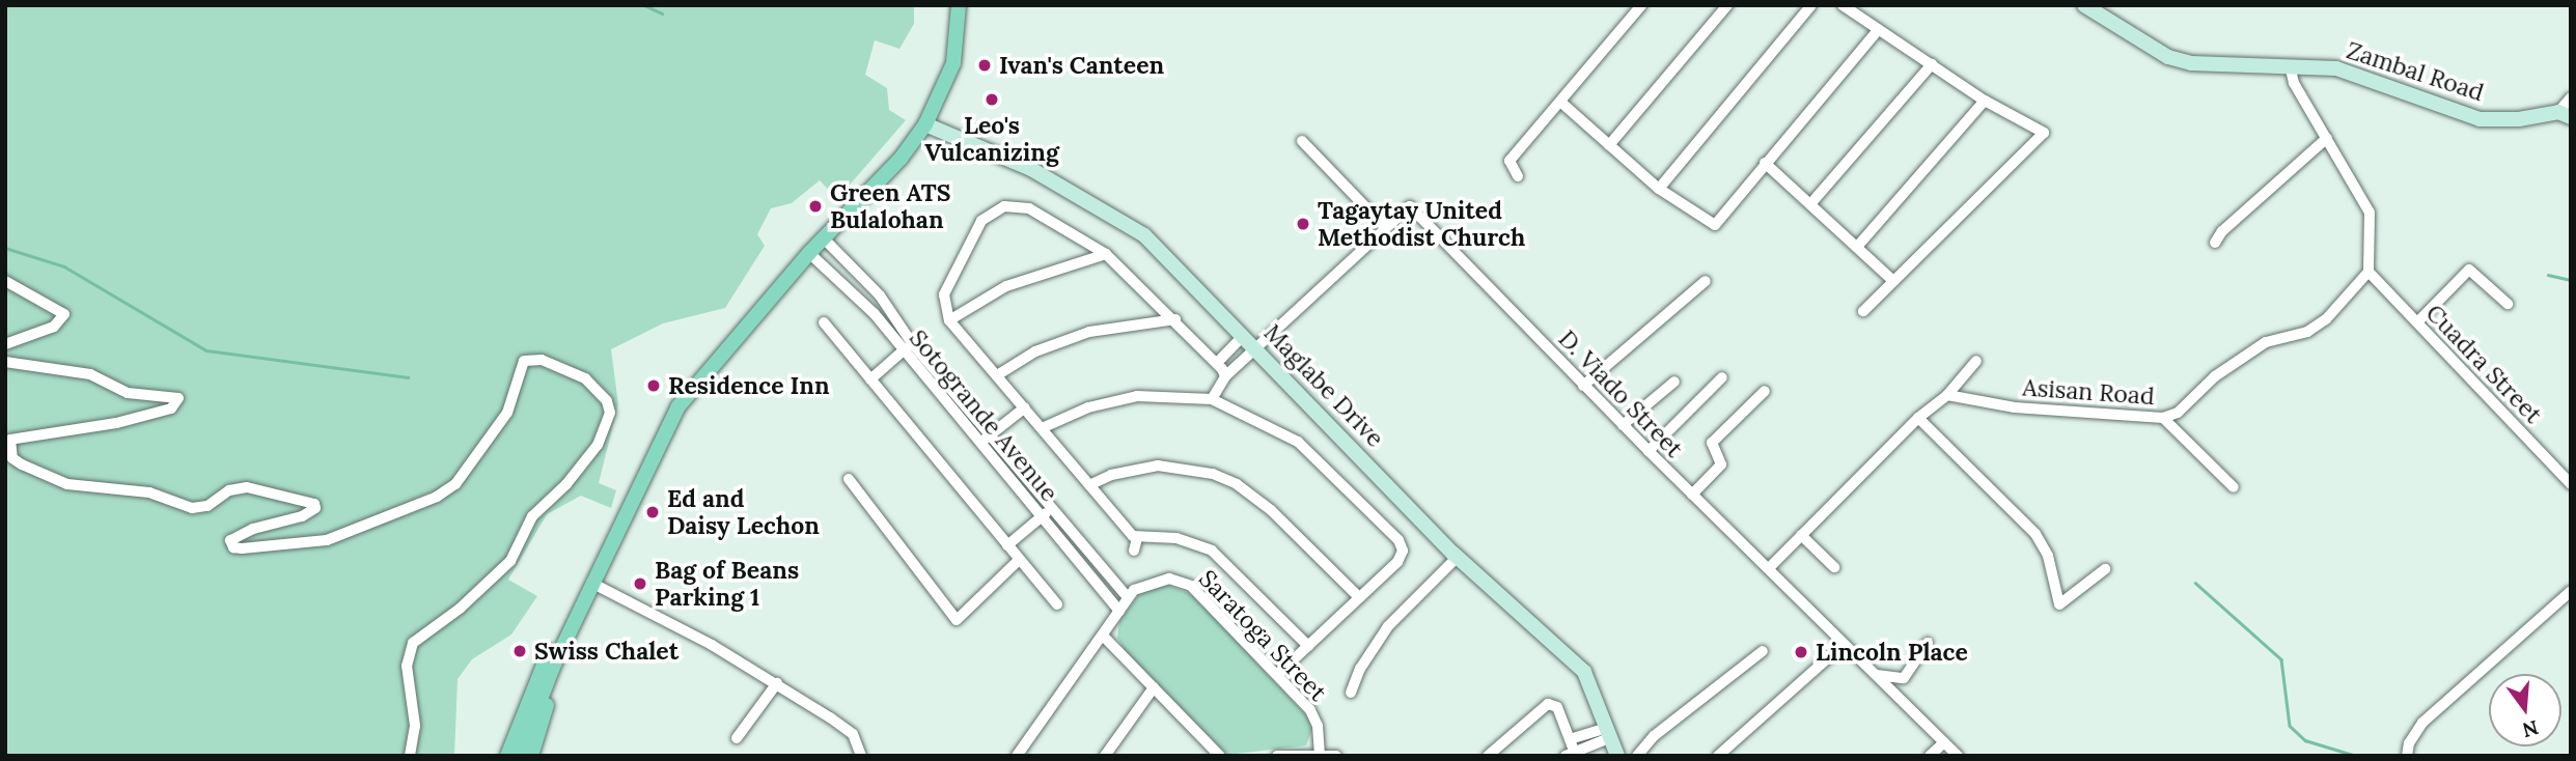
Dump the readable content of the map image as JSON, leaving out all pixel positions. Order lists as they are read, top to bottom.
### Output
{
  "streets": {
    "main road": ["Zambal Road", "Maglabe Drive"],
    "street": [
      "Cuadra Street",
      "Asisan Road",
      "D. Viado Street",
      "Sotogrande Avenue",
      "Saratoga Street"
    ]
  },
  "crossings": [
    ["Cuadra Street", "Asisan Road"],
    ["Maglabe Drive", "D. Viado Street"],
    ["Sotogrande Avenue", "Saratoga Street"]
  ],
  "places": [
    "Ivan's Canteen",
    "Leo's Vulcanizing",
    "Green ATS Bulalohan",
    "Tagaytay United Methodist Church",
    "Residence Inn",
    "Ed and Daisy Lechon",
    "Bag of Beans Parking 1",
    "Swiss Chalet",
    "Lincoln Place"
  ],
  "north": "bottom"
}
